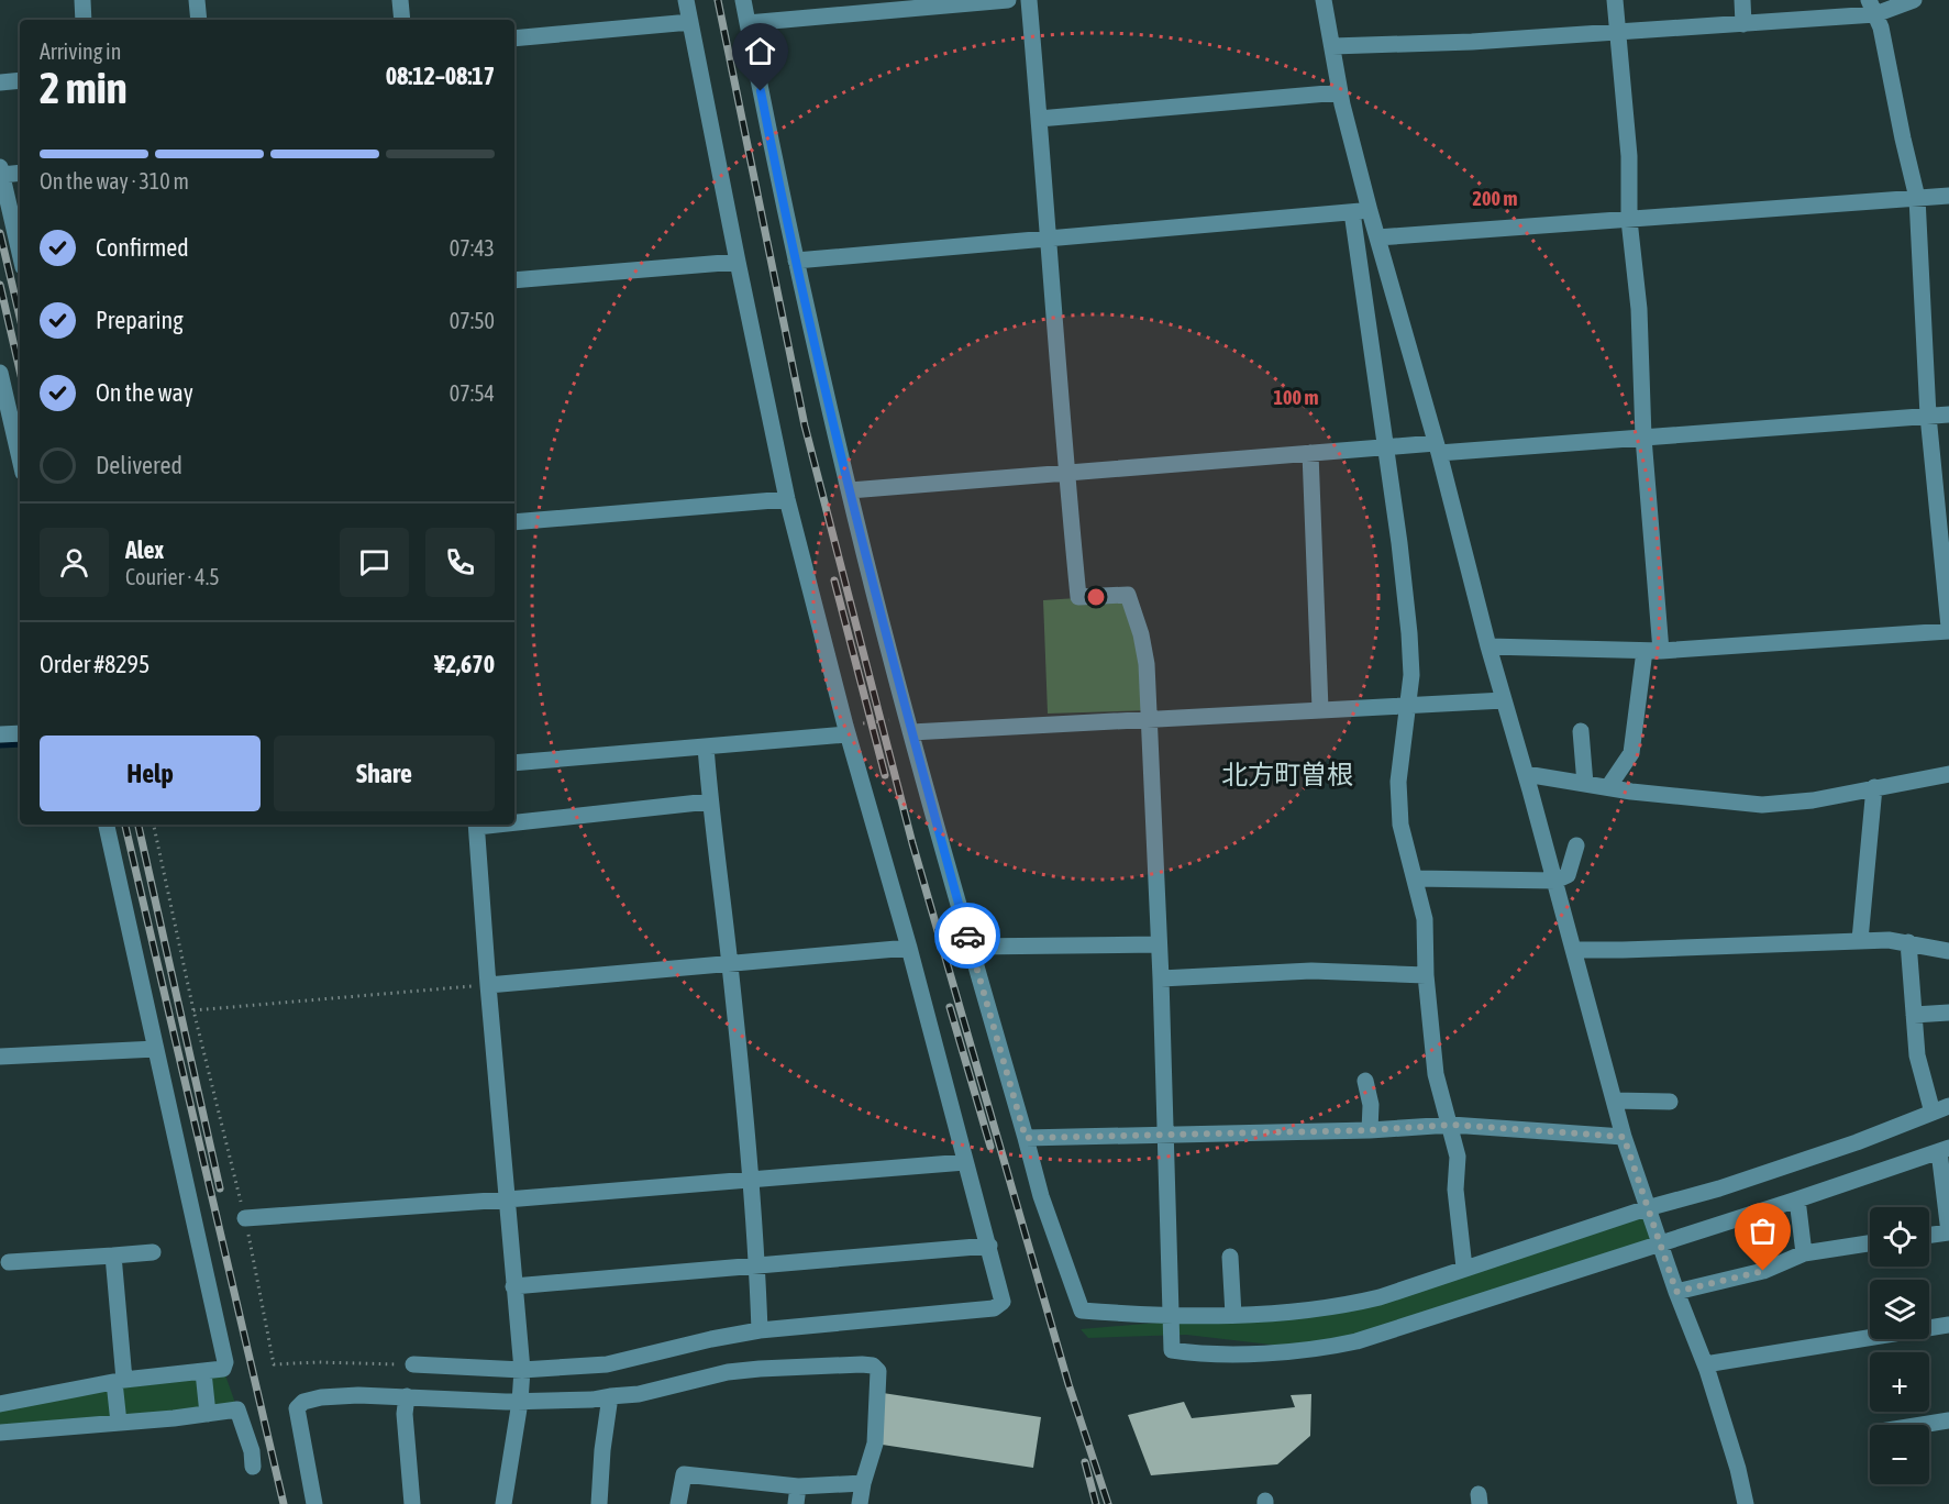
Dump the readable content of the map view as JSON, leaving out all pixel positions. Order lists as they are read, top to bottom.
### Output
{
  "districts": ["北方町曽根"],
  "page": {
    "heading": ["2 min", "Arriving in", "08:12–08:17"],
    "panel": [
      "Alex",
      "Courier · 4.5",
      "Order #8295",
      "¥2,670"
    ],
    "bar": "On the way · 310 m",
    "list": [
      ["Confirmed", "07:43"],
      ["Preparing", "07:50"],
      ["On the way", "07:54"],
      "Delivered"
    ],
    "buttons": ["Help", "Share"],
    "map_buttons": ["+", "−"]
  },
  "rings": ["200 m", "100 m"]
}
